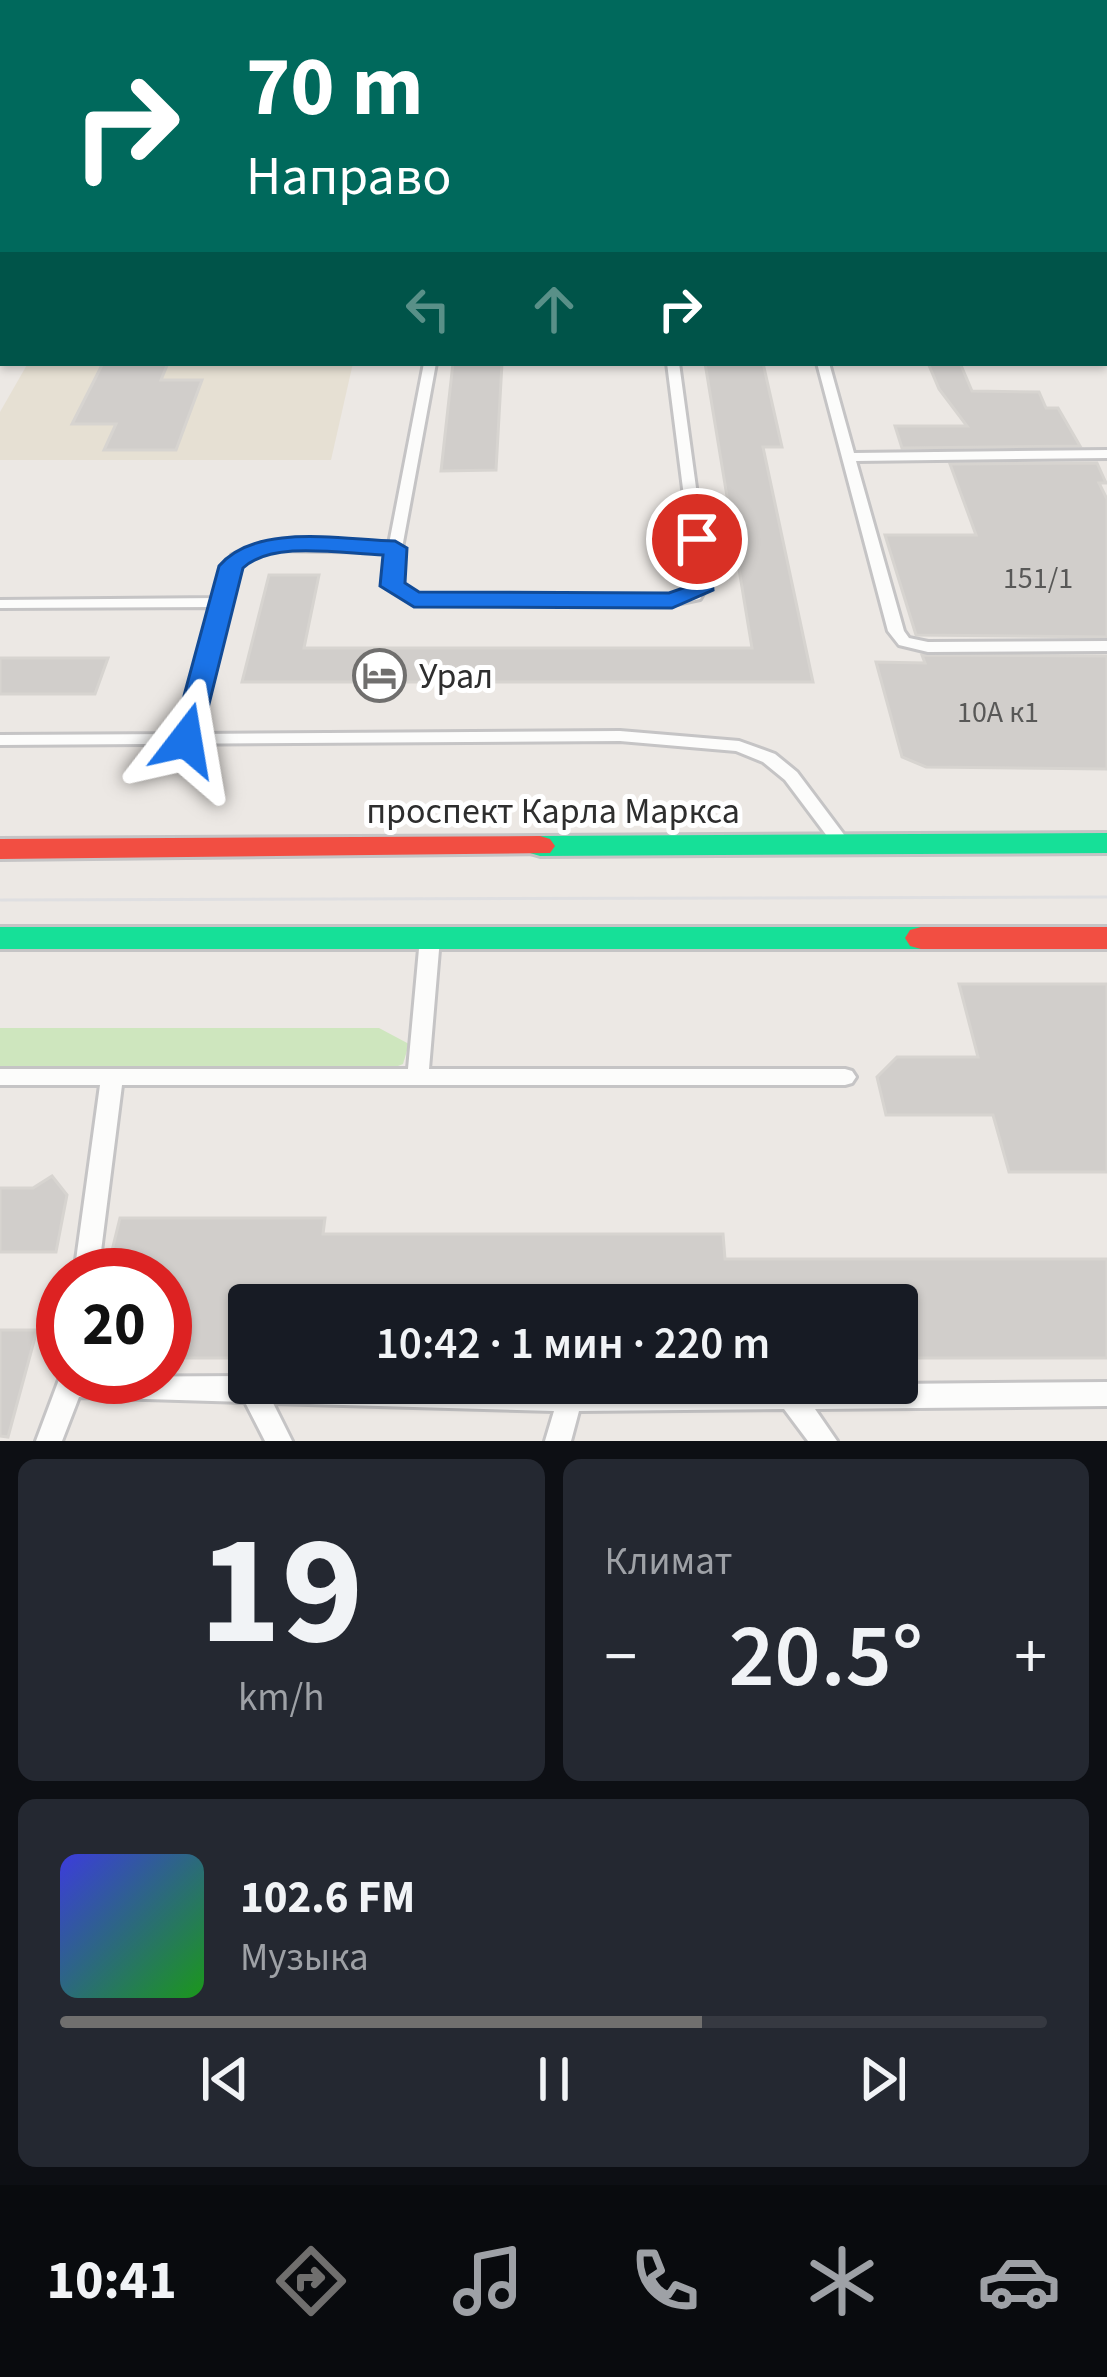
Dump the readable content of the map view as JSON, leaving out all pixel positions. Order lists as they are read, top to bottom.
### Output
{
  "streets": {
    "main road": ["проспект Карла Маркса"]
  },
  "places": {
    "hotel": ["Урал"]
  },
  "house_numbers": ["151/1", "10А к1"],
  "page": {
    "turn": ["70 m", "Направо"],
    "limit": "20",
    "trip": "10:42 · 1 мин · 220 m",
    "tile": [
      ["19", "km/h"],
      "Климат"
    ],
    "heat": ["−", "20.5°", "+"],
    "song": ["102.6 FM", "Музыка"],
    "tabs": "10:41"
  }
}
